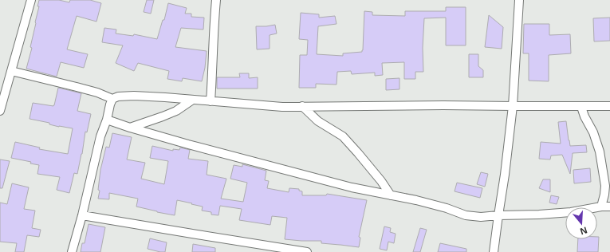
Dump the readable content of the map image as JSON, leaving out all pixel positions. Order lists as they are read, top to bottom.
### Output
{
  "north": "bottom"
}
